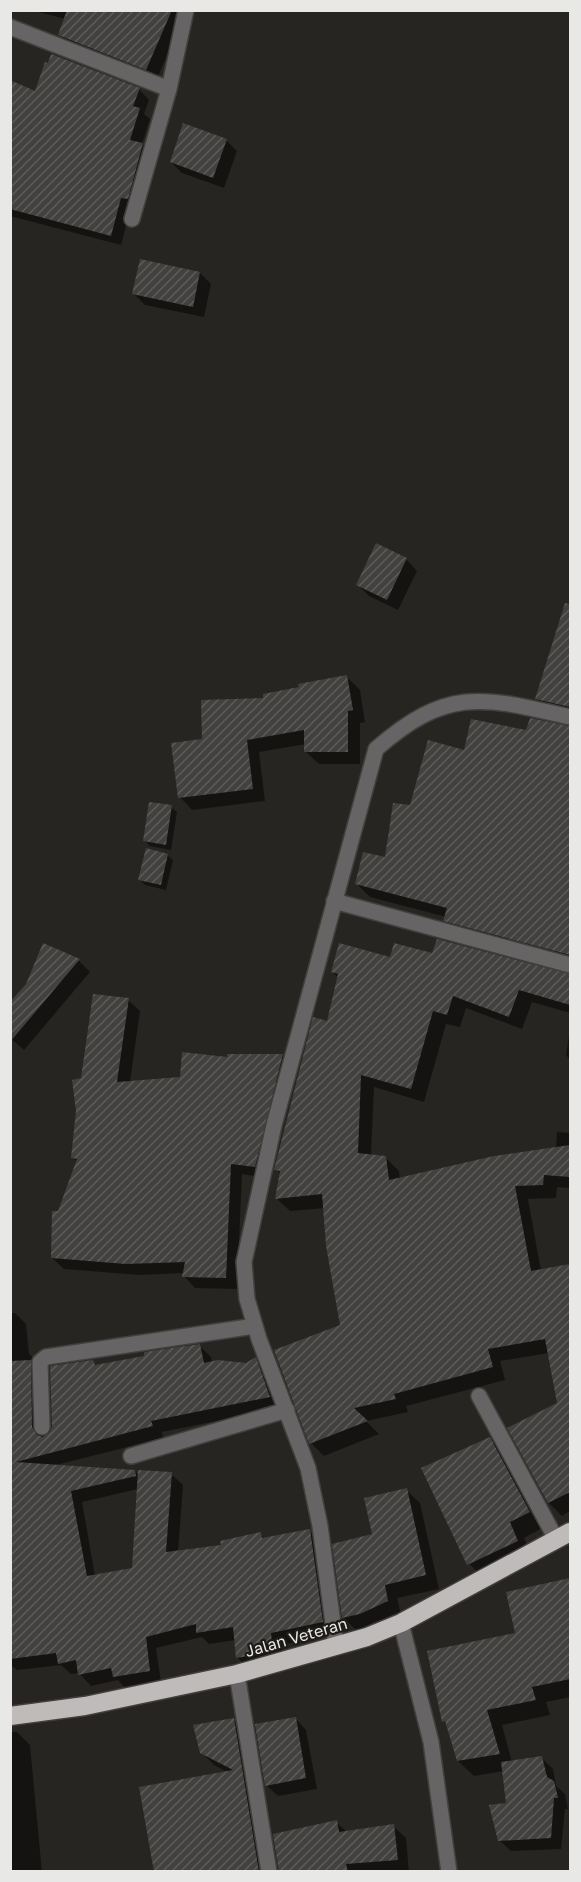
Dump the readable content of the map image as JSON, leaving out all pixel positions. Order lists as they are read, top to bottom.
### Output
{
  "streets": {
    "highway": ["Jalan Veteran"]
  }
}
